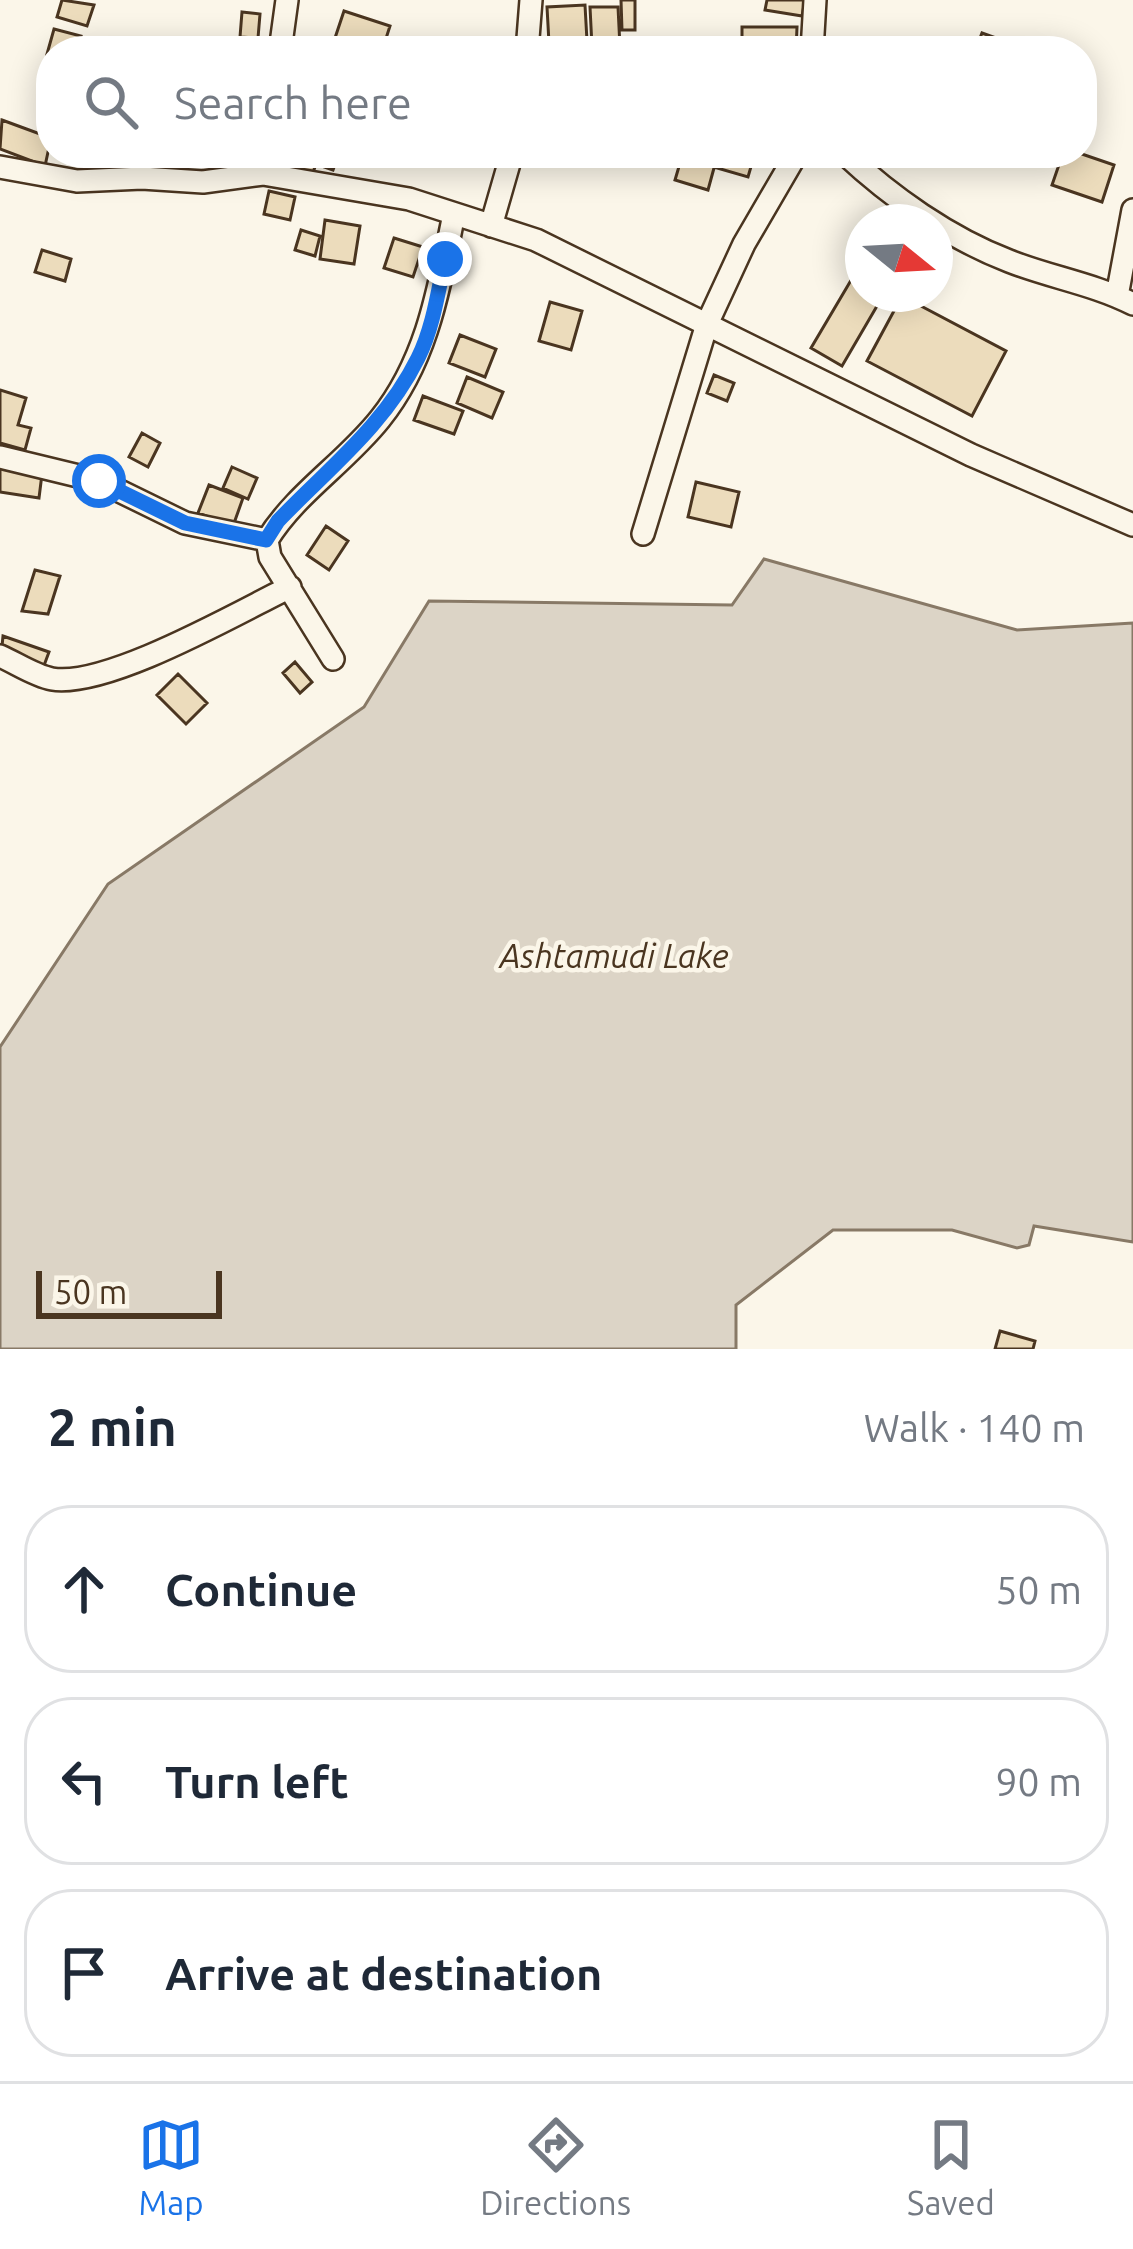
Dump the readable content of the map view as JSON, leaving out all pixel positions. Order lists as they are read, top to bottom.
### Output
{
  "water": ["Ashtamudi Lake"],
  "scale_bar": "50 m",
  "north": "right",
  "page": {
    "search": "Search here",
    "scale": "50 m",
    "heading": ["2 min", "Walk · 140 m"],
    "list": [
      ["Continue", "50 m"],
      ["Turn left", "90 m"],
      "Arrive at destination"
    ],
    "nav": ["Map", "Directions", "Saved"]
  }
}
